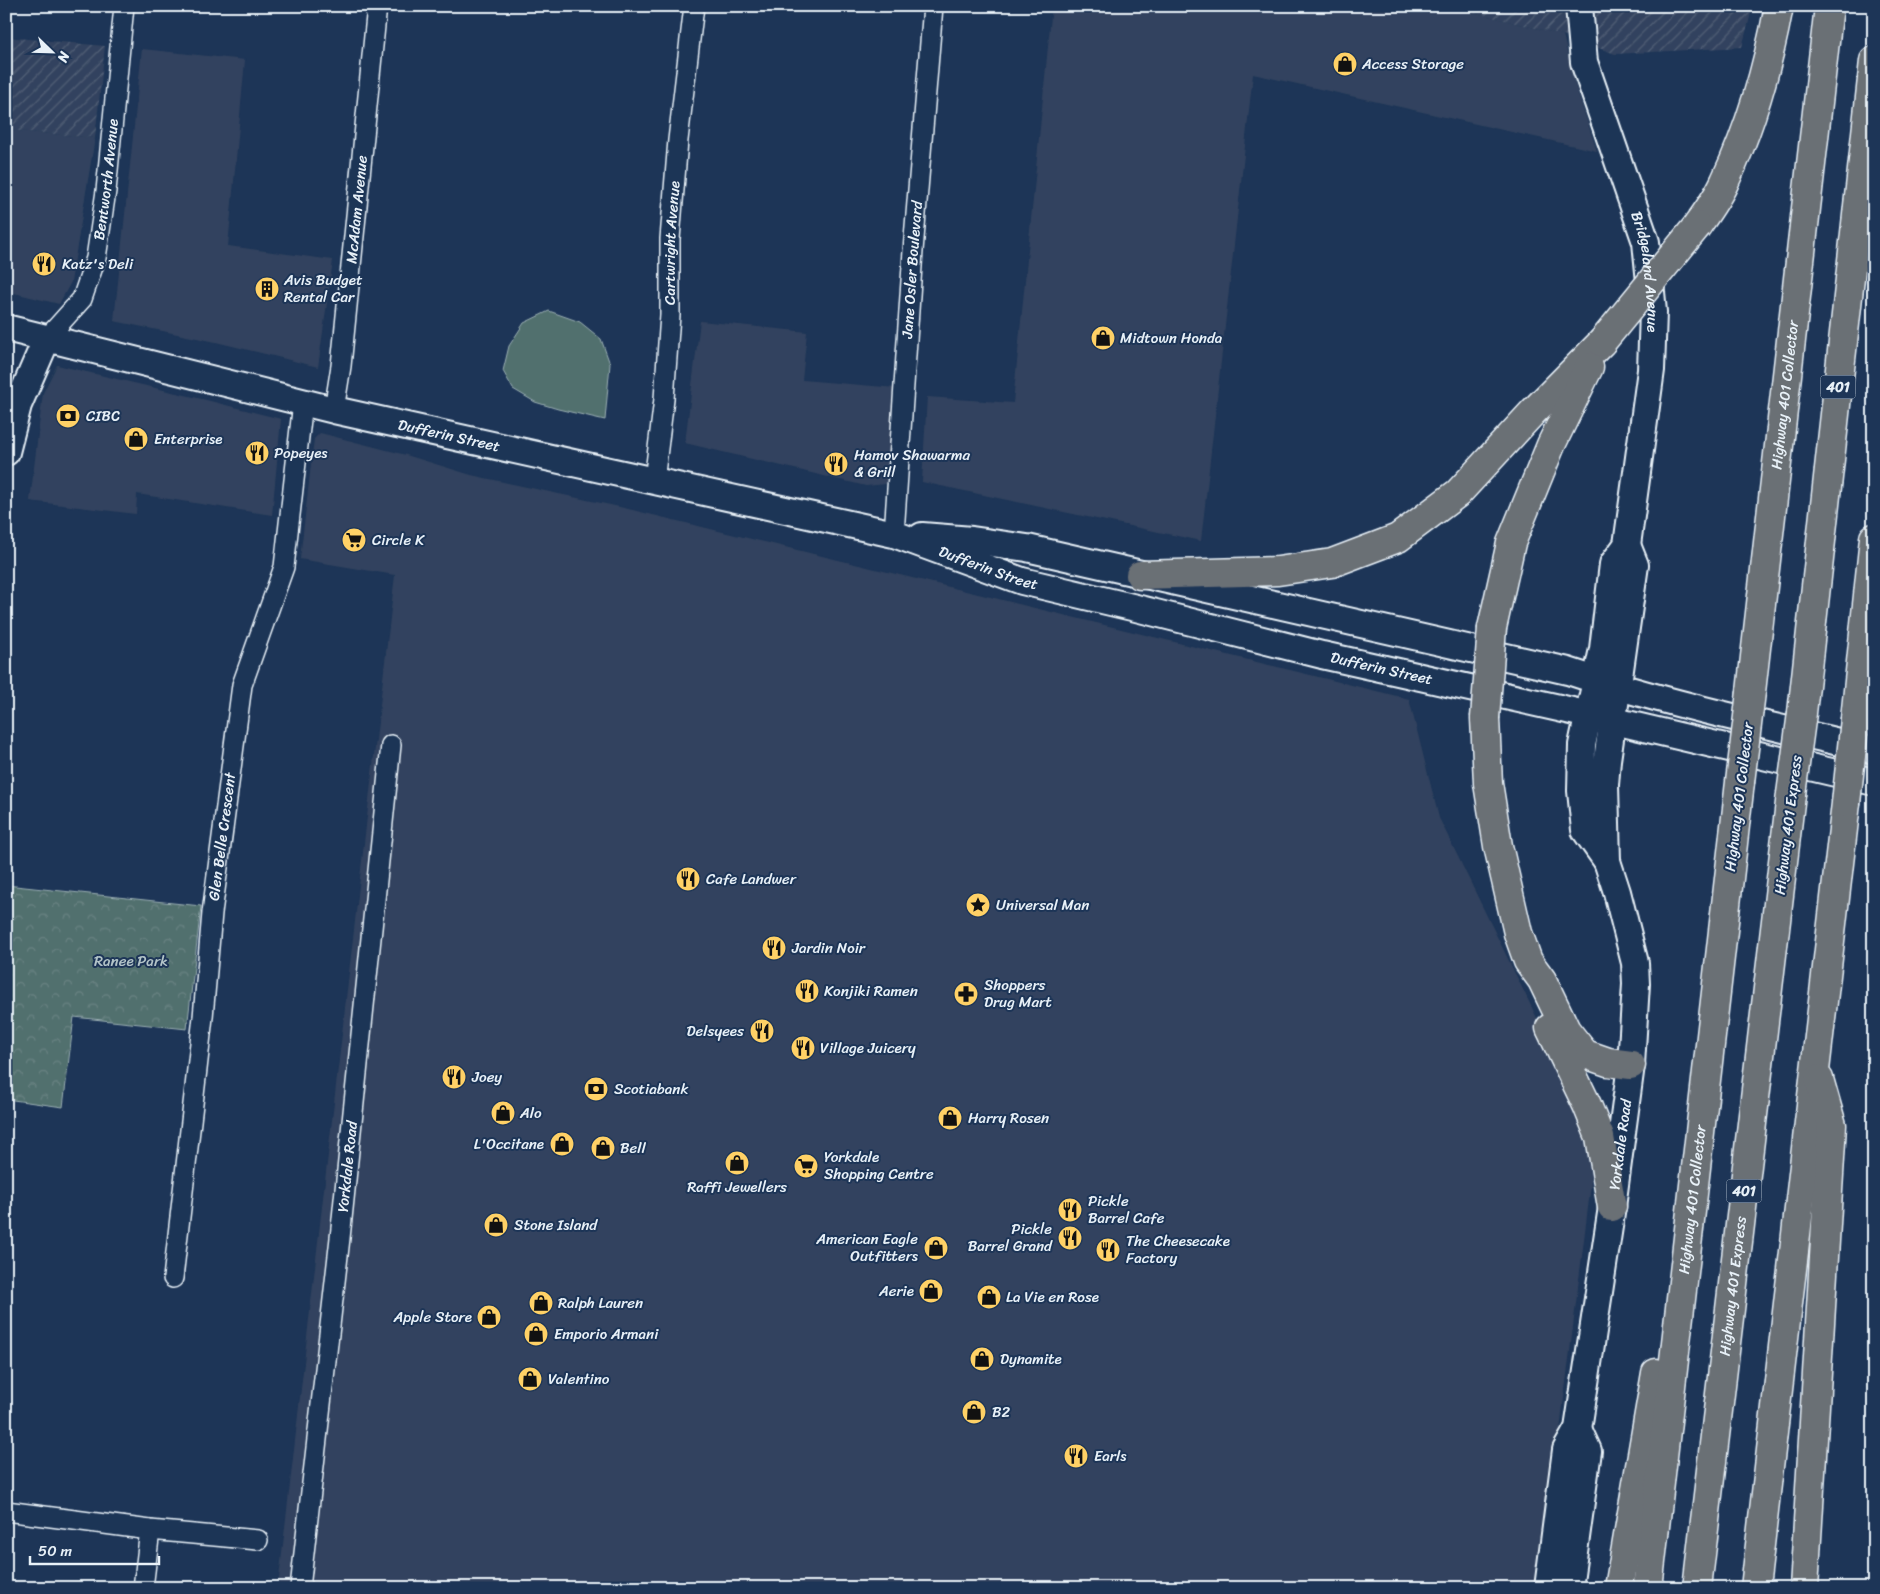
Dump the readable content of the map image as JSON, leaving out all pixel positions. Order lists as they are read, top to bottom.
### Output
{
  "streets": {
    "highway": ["401", "Highway 401 Collector", "Highway 401 Express"],
    "main road": ["Bridgeland Avenue", "Dufferin Street", "Yorkdale Road"],
    "street": [
      "Bentworth Avenue",
      "McAdam Avenue",
      "Cartwright Avenue",
      "Jane Osler Boulevard",
      "Glen Belle Crescent"
    ]
  },
  "crossings": [
    ["Bentworth Avenue", "Dufferin Street"],
    ["McAdam Avenue", "Dufferin Street"],
    ["Cartwright Avenue", "Dufferin Street"],
    ["Jane Osler Boulevard", "Dufferin Street"],
    ["Bridgeland Avenue", "Dufferin Street"],
    ["Bridgeland Avenue", "Yorkdale Road"],
    ["Dufferin Street", "Glen Belle Crescent"],
    ["Dufferin Street", "Yorkdale Road"]
  ],
  "parks": ["Ranee Park"],
  "places": {
    "shop": [
      "Access Storage",
      "Midtown Honda",
      "Enterprise",
      "Alo",
      "Harry Rosen",
      "L'Occitane",
      "Bell",
      "Raffi Jewellers",
      "Stone Island",
      "American Eagle Outfitters",
      "Aerie",
      "La Vie en Rose",
      "Ralph Lauren",
      "Apple Store",
      "Emporio Armani",
      "Dynamite",
      "Valentino",
      "B2"
    ],
    "restaurant": [
      "Katz's Deli",
      "Popeyes",
      "Hamov Shawarma & Grill",
      "Cafe Landwer",
      "Jardin Noir",
      "Konjiki Ramen",
      "Delsyees",
      "Village Juicery",
      "Joey",
      "Pickle Barrel Cafe",
      "Pickle Barrel Grand",
      "The Cheesecake Factory",
      "Earls"
    ],
    "building": ["Avis Budget Rental Car"],
    "bank": ["CIBC", "Scotiabank"],
    "supermarket": ["Circle K", "Yorkdale Shopping Centre"],
    "place": ["Universal Man"],
    "pharmacy": ["Shoppers Drug Mart"]
  },
  "scale_bar": "50 m",
  "north": "bottom right"
}
